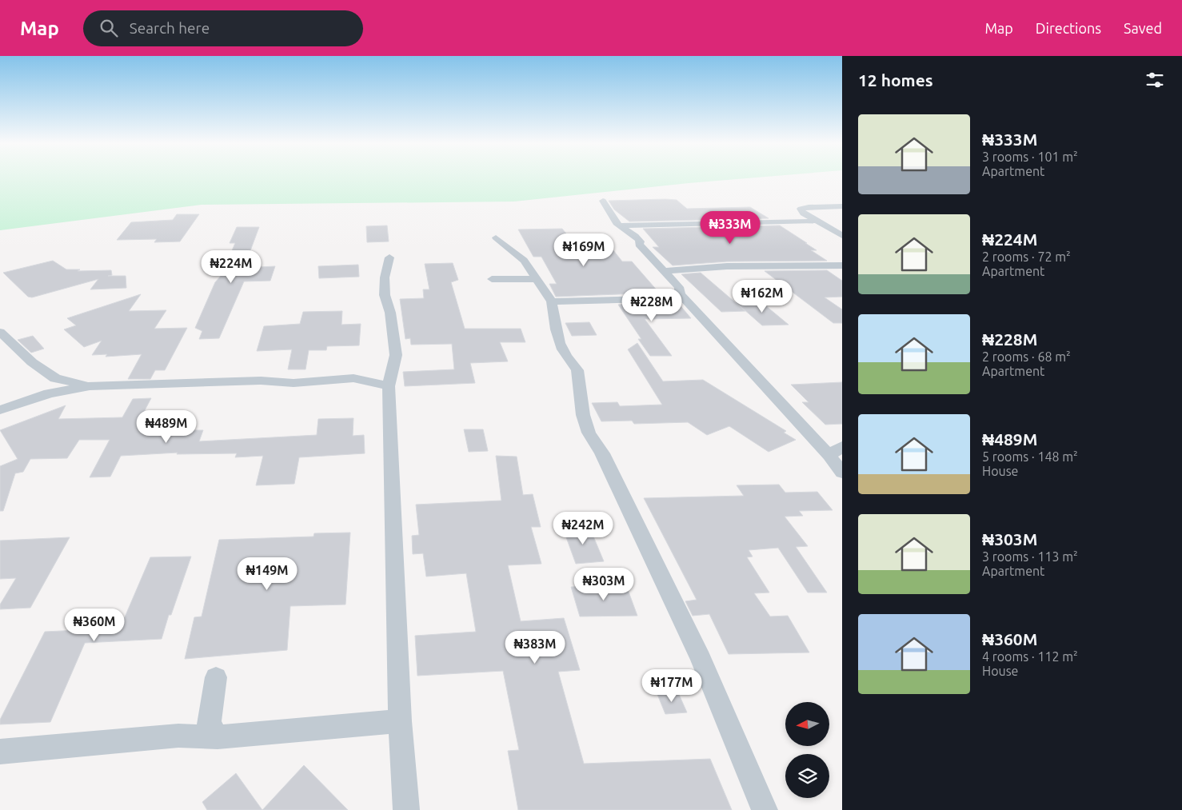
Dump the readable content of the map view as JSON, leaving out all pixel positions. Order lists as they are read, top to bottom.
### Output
{
  "north": "left",
  "page": {
    "header": "Map",
    "search": "Search here",
    "nav": ["Map", "Directions", "Saved"],
    "heading": "12 homes",
    "list": [
      {
        "name": "₦333M",
        "note": "3 rooms · 101 m² · Apartment"
      },
      {
        "name": "₦224M",
        "note": "2 rooms · 72 m² · Apartment"
      },
      {
        "name": "₦228M",
        "note": "2 rooms · 68 m² · Apartment"
      },
      {
        "name": "₦489M",
        "note": "5 rooms · 148 m² · House"
      },
      {
        "name": "₦303M",
        "note": "3 rooms · 113 m² · Apartment"
      },
      {
        "name": "₦360M",
        "note": "4 rooms · 112 m² · House"
      }
    ],
    "price": [
      "₦333M",
      "₦169M",
      "₦224M",
      "₦162M",
      "₦228M",
      "₦489M",
      "₦242M",
      "₦149M",
      "₦303M",
      "₦360M",
      "₦383M",
      "₦177M"
    ]
  }
}
